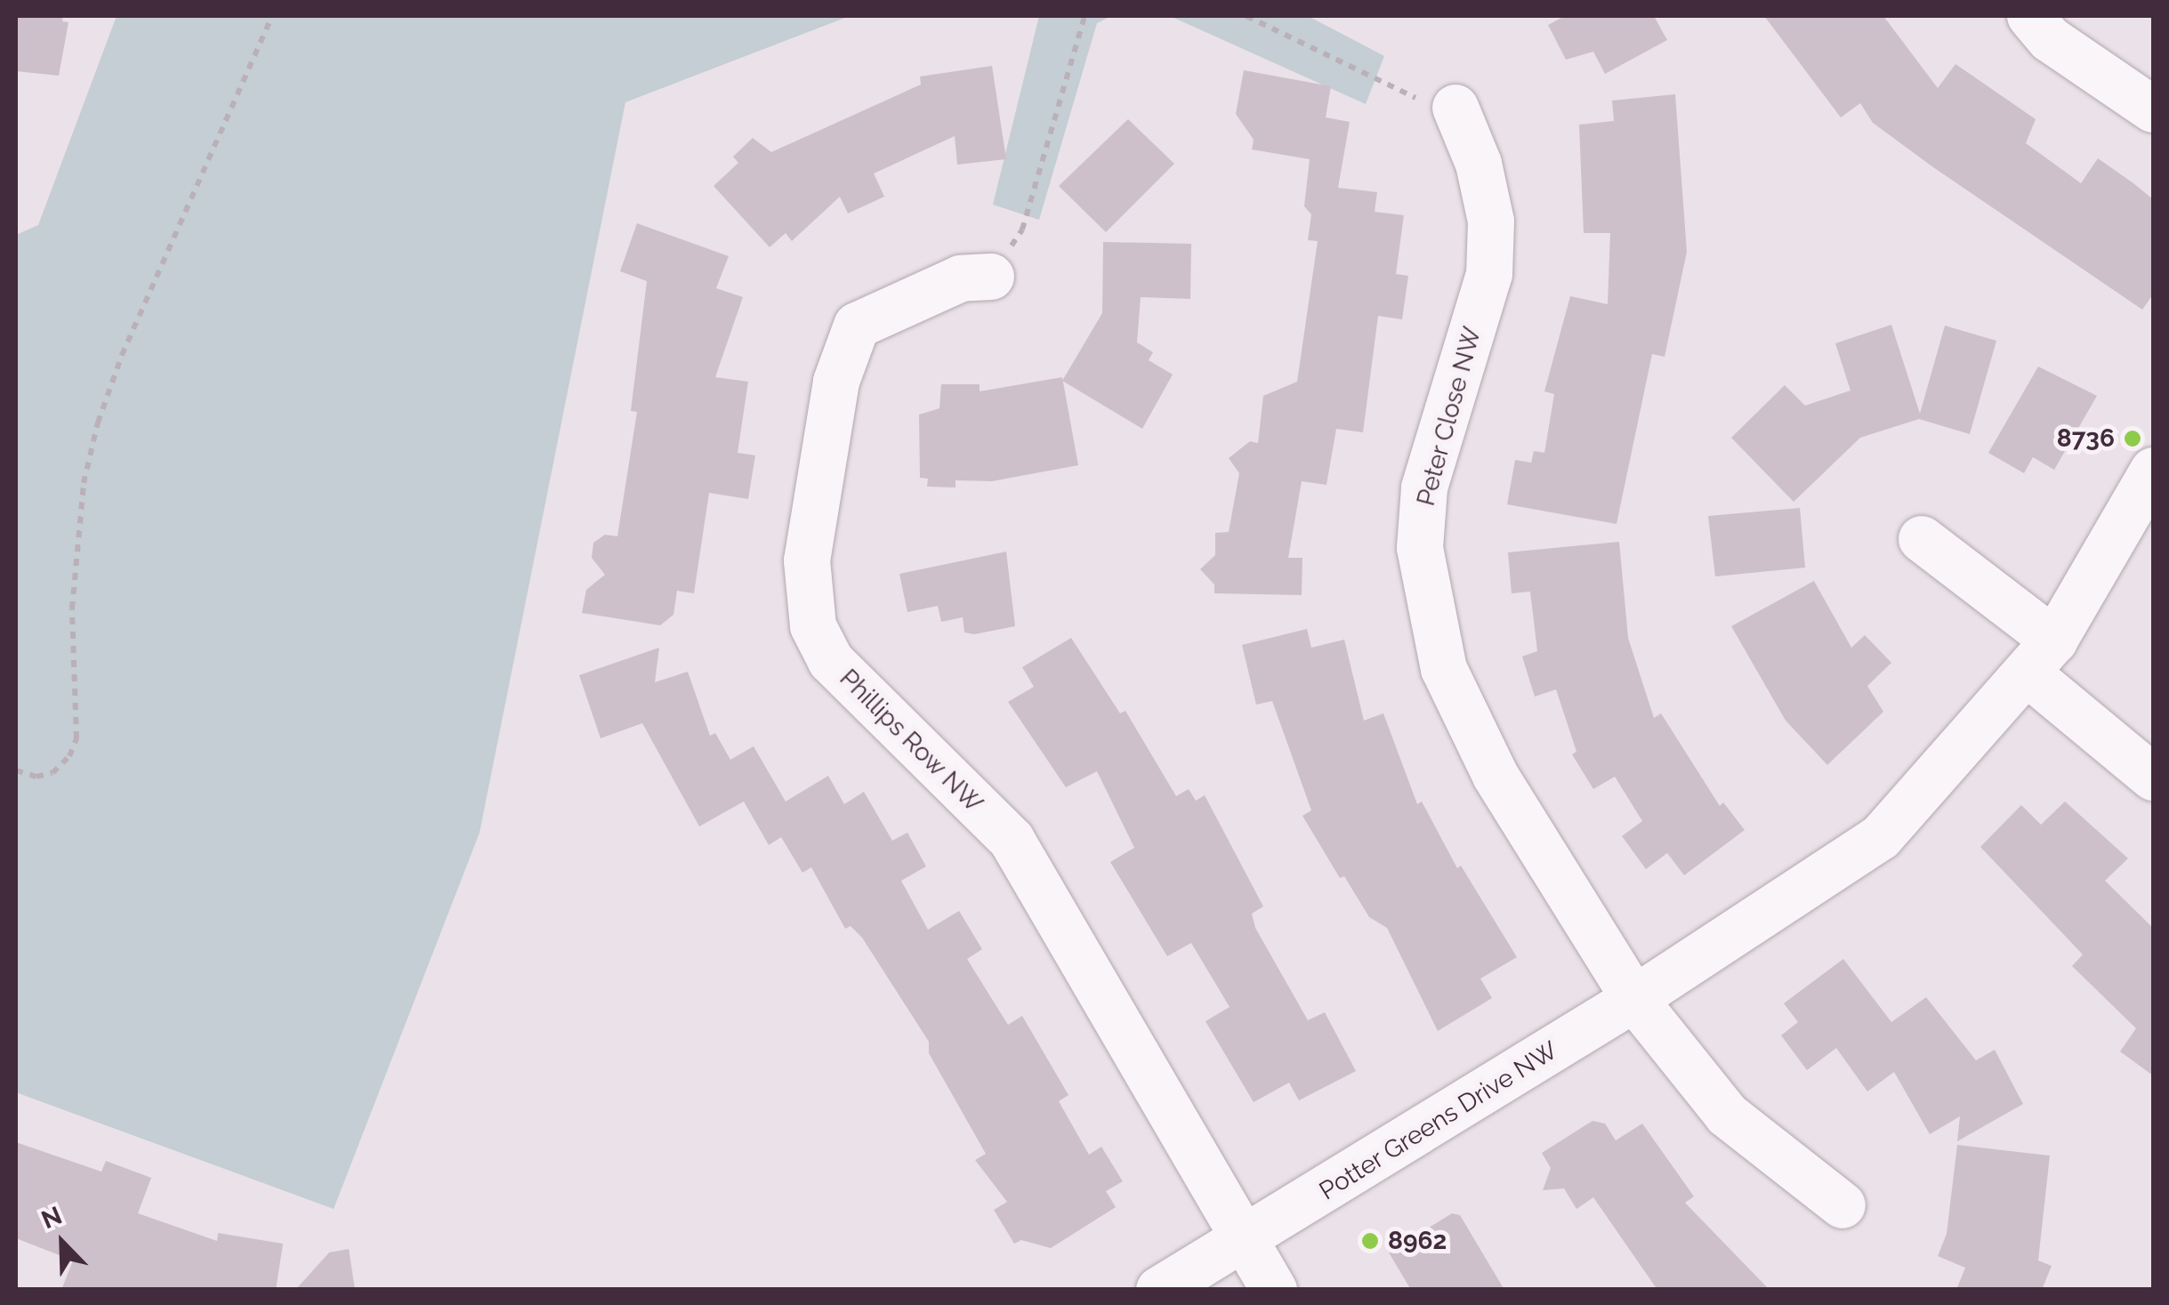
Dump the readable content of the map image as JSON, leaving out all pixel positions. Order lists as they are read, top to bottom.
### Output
{
  "streets": {
    "street": ["Peter Close NW", "Phillips Row NW", "Potter Greens Drive NW"]
  },
  "crossings": [
    ["Peter Close NW", "Potter Greens Drive NW"],
    ["Phillips Row NW", "Potter Greens Drive NW"]
  ],
  "places": ["8736", "8962"],
  "north": "top left"
}
